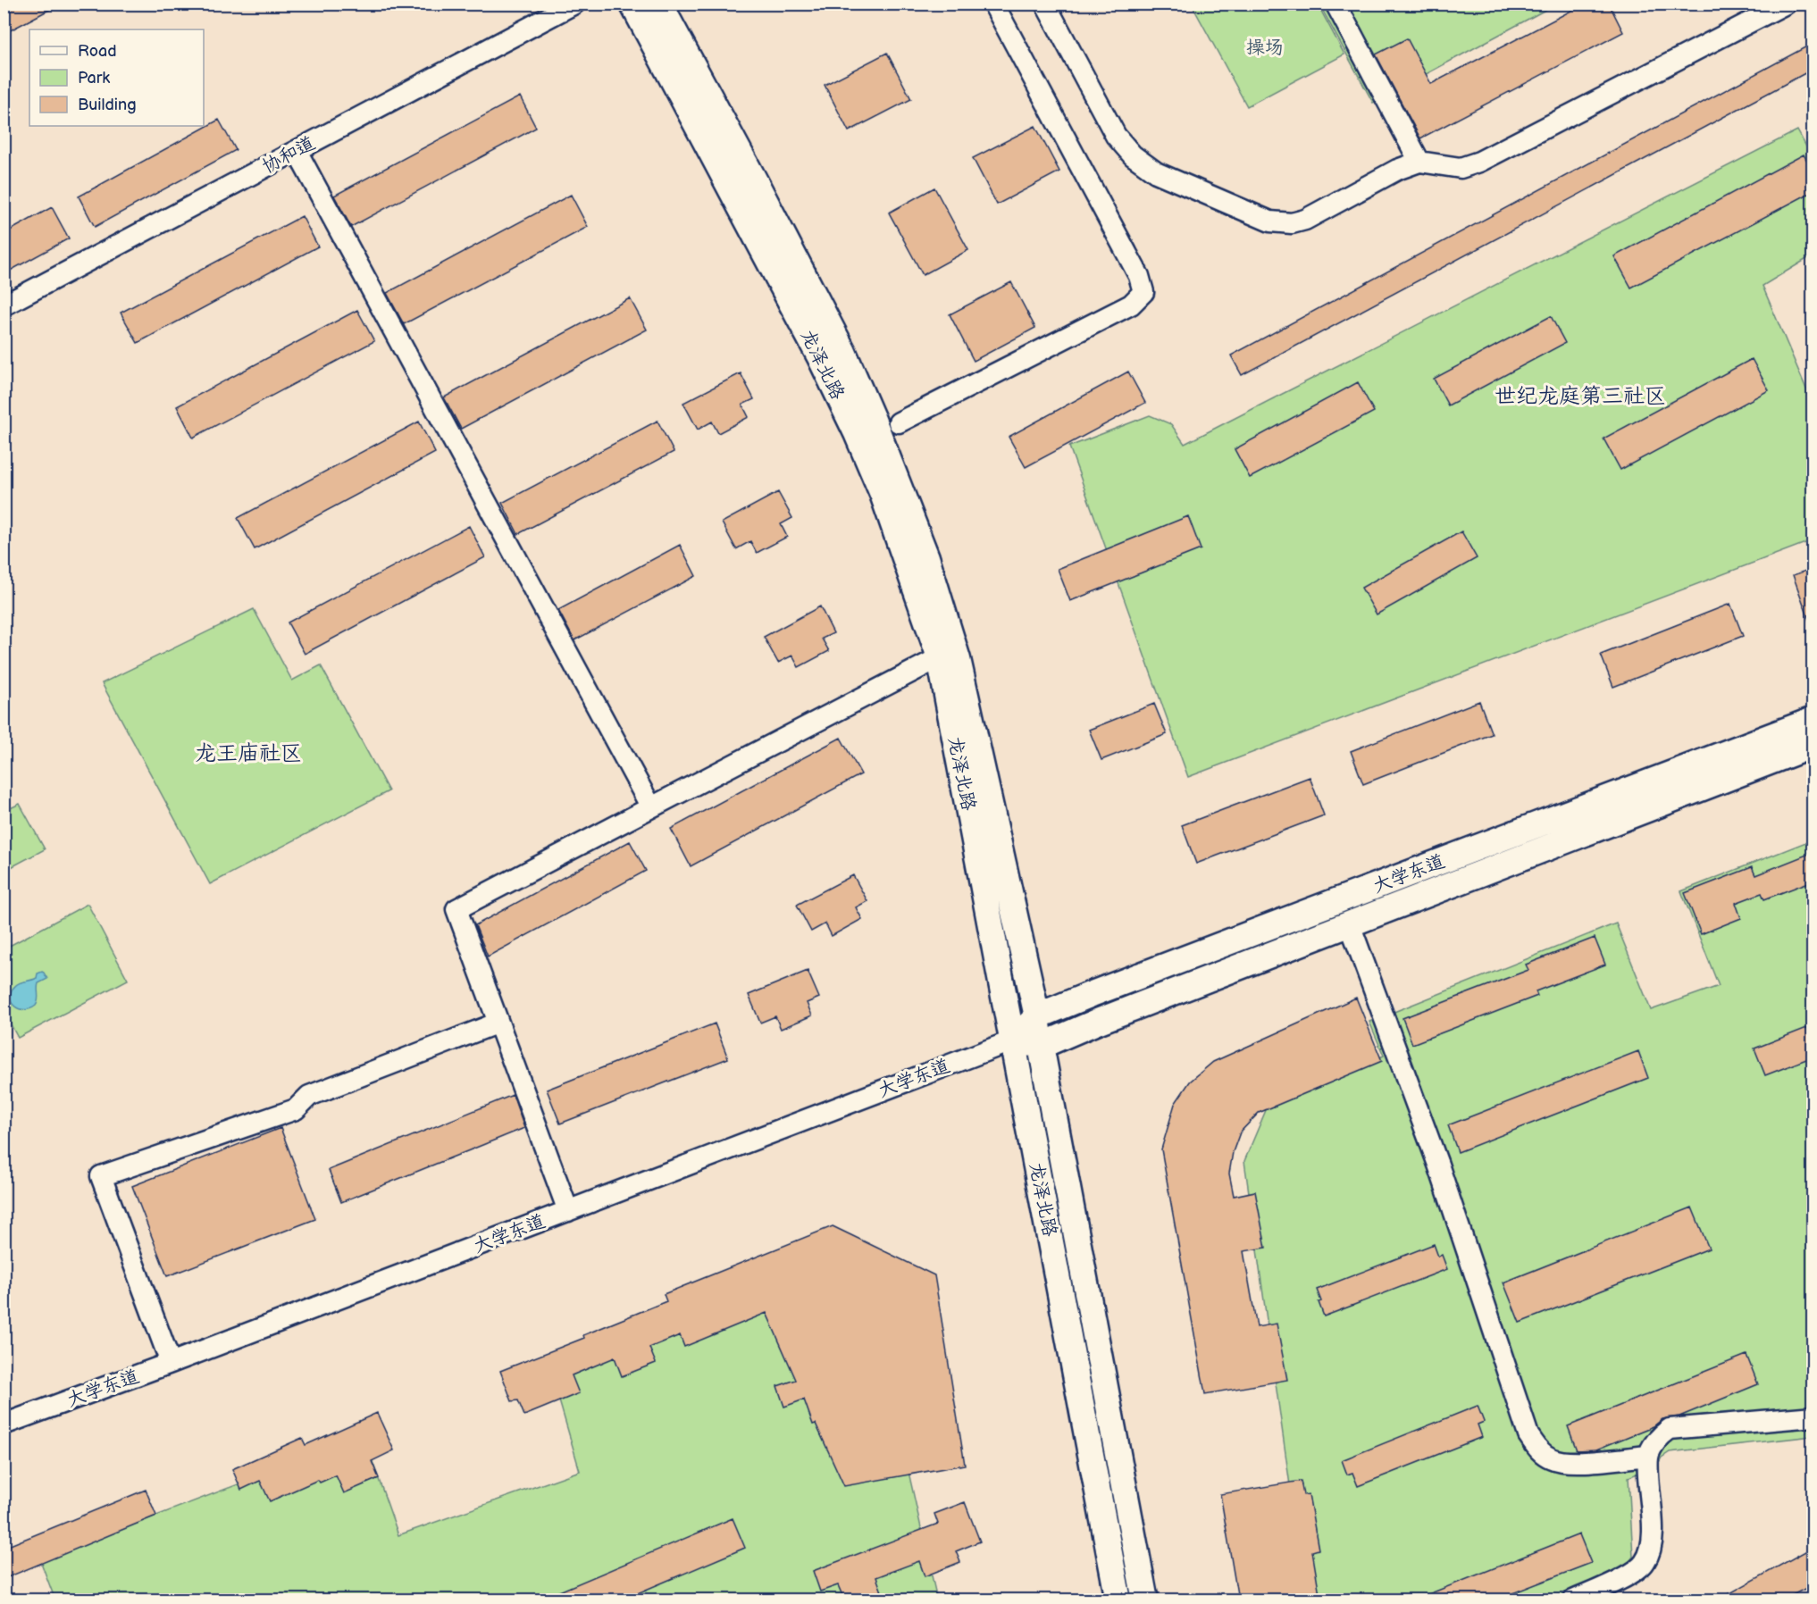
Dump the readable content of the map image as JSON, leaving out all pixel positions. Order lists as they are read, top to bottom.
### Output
{
  "streets": {
    "main road": ["龙泽北路", "大学东道"],
    "street": ["协和道"]
  },
  "crossings": [
    ["龙泽北路", "大学东道"]
  ],
  "districts": ["世纪龙庭第三社区", "龙王庙社区"],
  "parks": ["操场"],
  "legend": ["Road", "Park", "Building"]
}
